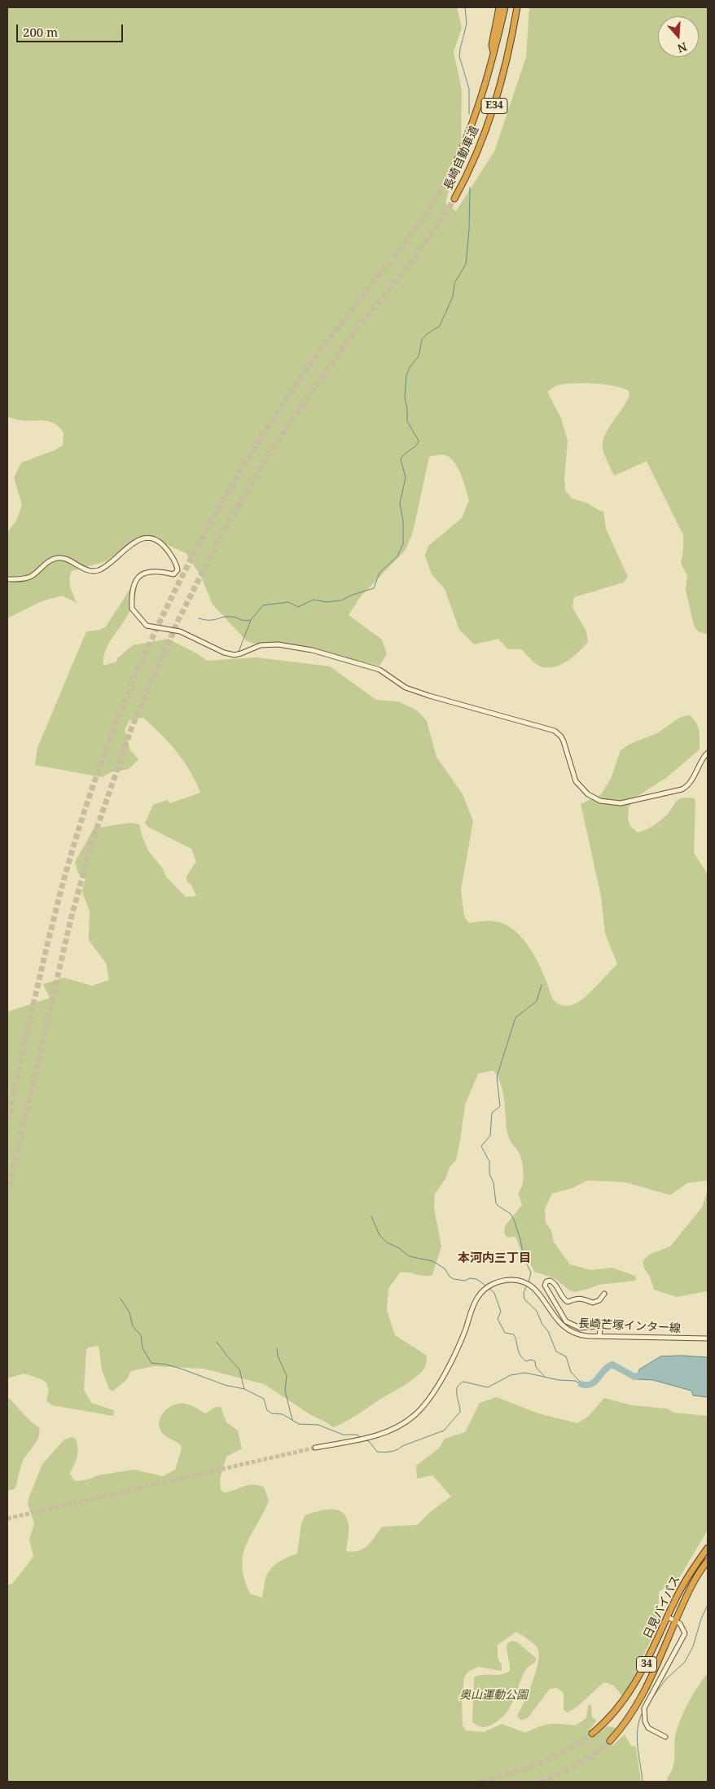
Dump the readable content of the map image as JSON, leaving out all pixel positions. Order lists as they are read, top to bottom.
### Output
{
  "streets": {
    "highway": [
      "E34",
      "長崎自動車道",
      "日見バイパス",
      "34"
    ],
    "street": ["長崎芒塚インター線"]
  },
  "crossings": [
    ["E34", "長崎自動車道"]
  ],
  "districts": ["本河内三丁目"],
  "parks": ["奥山運動公園"],
  "scale_bar": "200 m",
  "north": "bottom"
}
